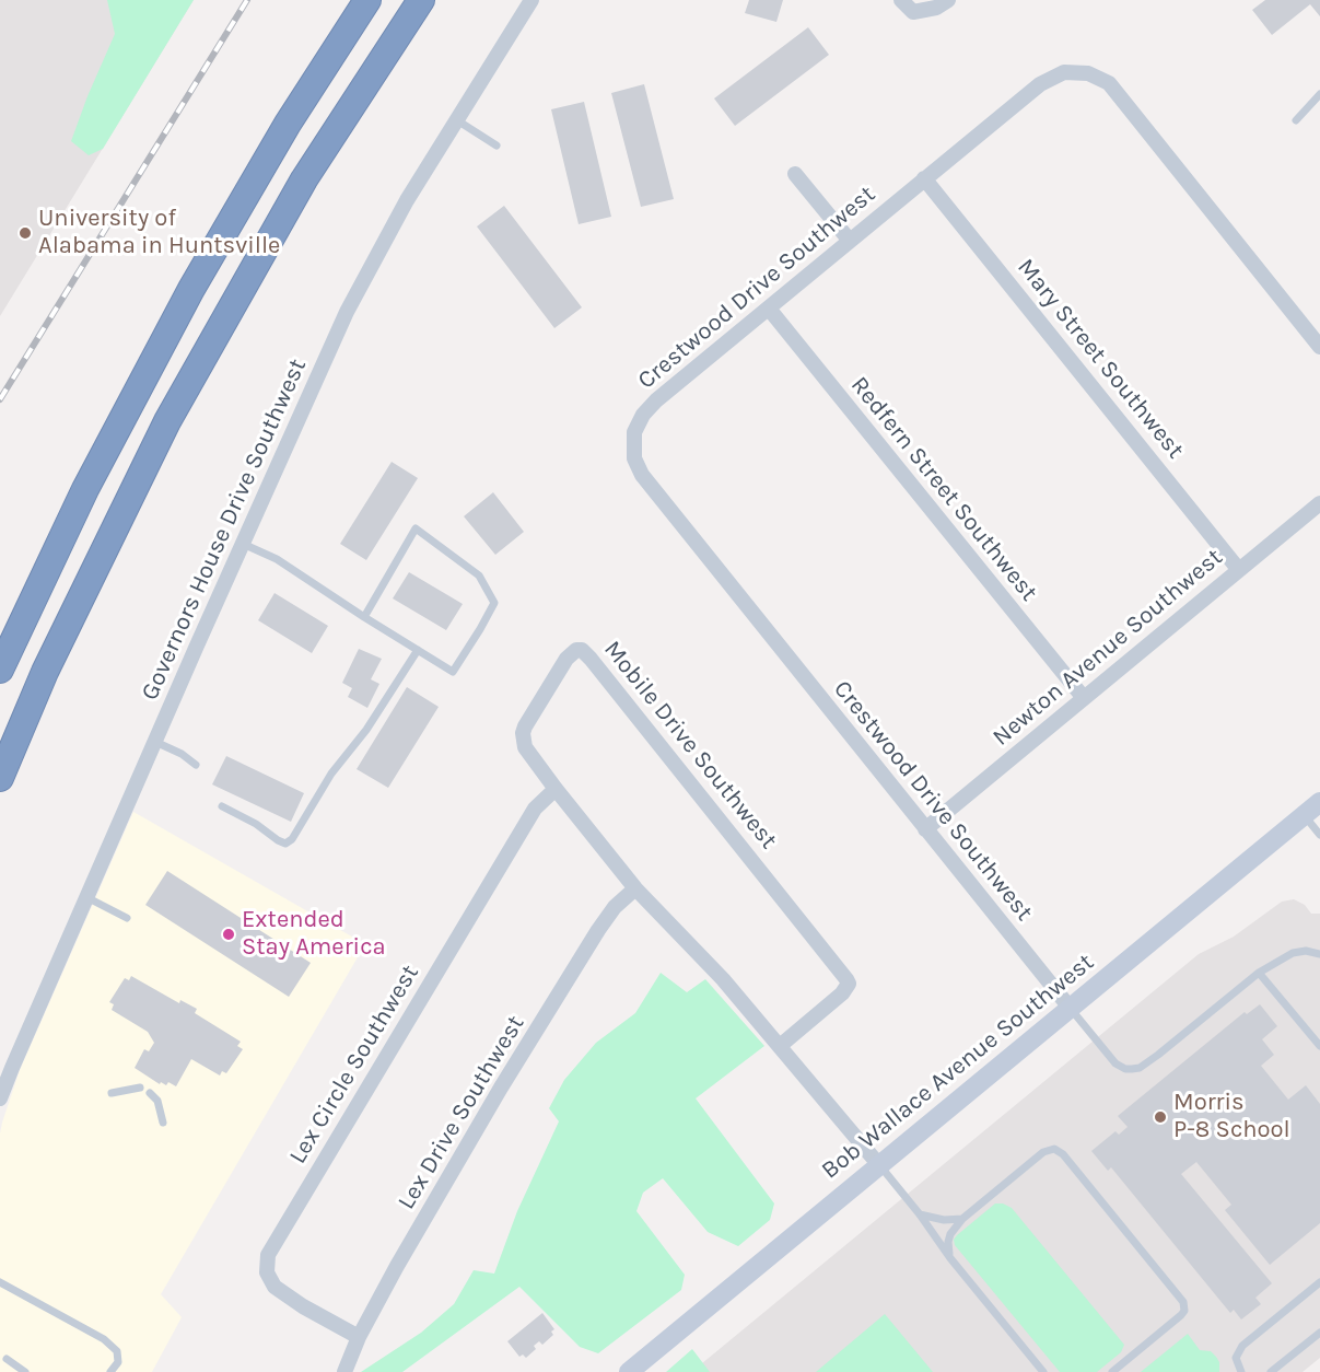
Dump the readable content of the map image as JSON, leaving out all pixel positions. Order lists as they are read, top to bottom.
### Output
{
  "streets": {
    "main road": ["Bob Wallace Avenue Southwest"],
    "street": [
      "Crestwood Drive Southwest",
      "Mary Street Southwest",
      "Redfern Street Southwest",
      "Governors House Drive Southwest",
      "Newton Avenue Southwest",
      "Mobile Drive Southwest",
      "Lex Circle Southwest",
      "Lex Drive Southwest"
    ]
  },
  "crossings": [
    ["Crestwood Drive Southwest", "Mary Street Southwest"],
    ["Crestwood Drive Southwest", "Redfern Street Southwest"],
    ["Crestwood Drive Southwest", "Newton Avenue Southwest"],
    ["Crestwood Drive Southwest", "Bob Wallace Avenue Southwest"],
    ["Mary Street Southwest", "Newton Avenue Southwest"],
    ["Redfern Street Southwest", "Newton Avenue Southwest"],
    ["Mobile Drive Southwest", "Lex Circle Southwest"],
    ["Mobile Drive Southwest", "Bob Wallace Avenue Southwest"],
    ["Mobile Drive Southwest", "Lex Drive Southwest"],
    ["Lex Circle Southwest", "Lex Drive Southwest"]
  ],
  "places": ["University of Alabama in Huntsville", "Extended Stay America", "Morris P-8 School"]
}
